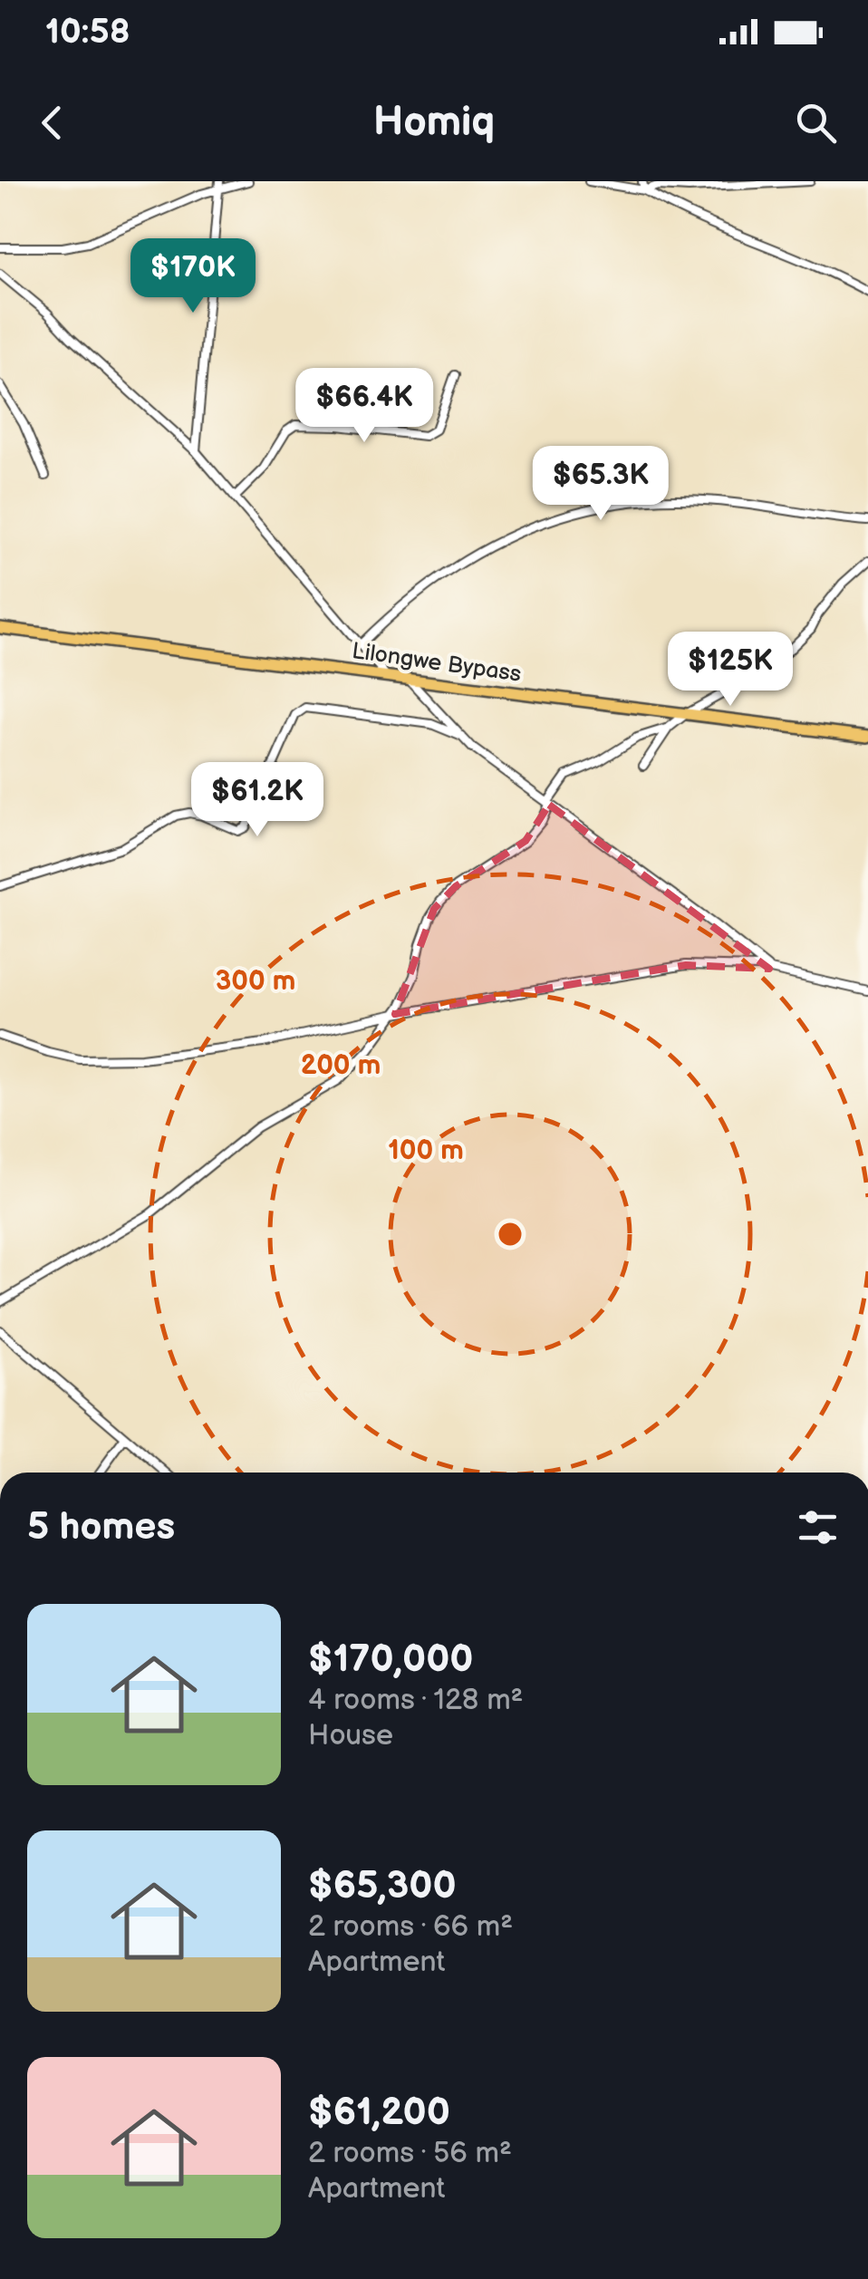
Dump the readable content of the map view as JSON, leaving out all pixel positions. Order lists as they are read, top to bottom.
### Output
{
  "streets": {
    "main road": ["Lilongwe Bypass"]
  },
  "page": {
    "status": "10:58",
    "header": "Homiq",
    "price": [
      "$170K",
      "$66.4K",
      "$65.3K",
      "$125K",
      "$61.2K"
    ],
    "heading": "5 homes",
    "list": [
      {
        "name": "$170,000",
        "note": "4 rooms · 128 m² · House"
      },
      {
        "name": "$65,300",
        "note": "2 rooms · 66 m² · Apartment"
      },
      {
        "name": "$61,200",
        "note": "2 rooms · 56 m² · Apartment"
      }
    ]
  },
  "rings": ["300 m", "200 m", "100 m"]
}
